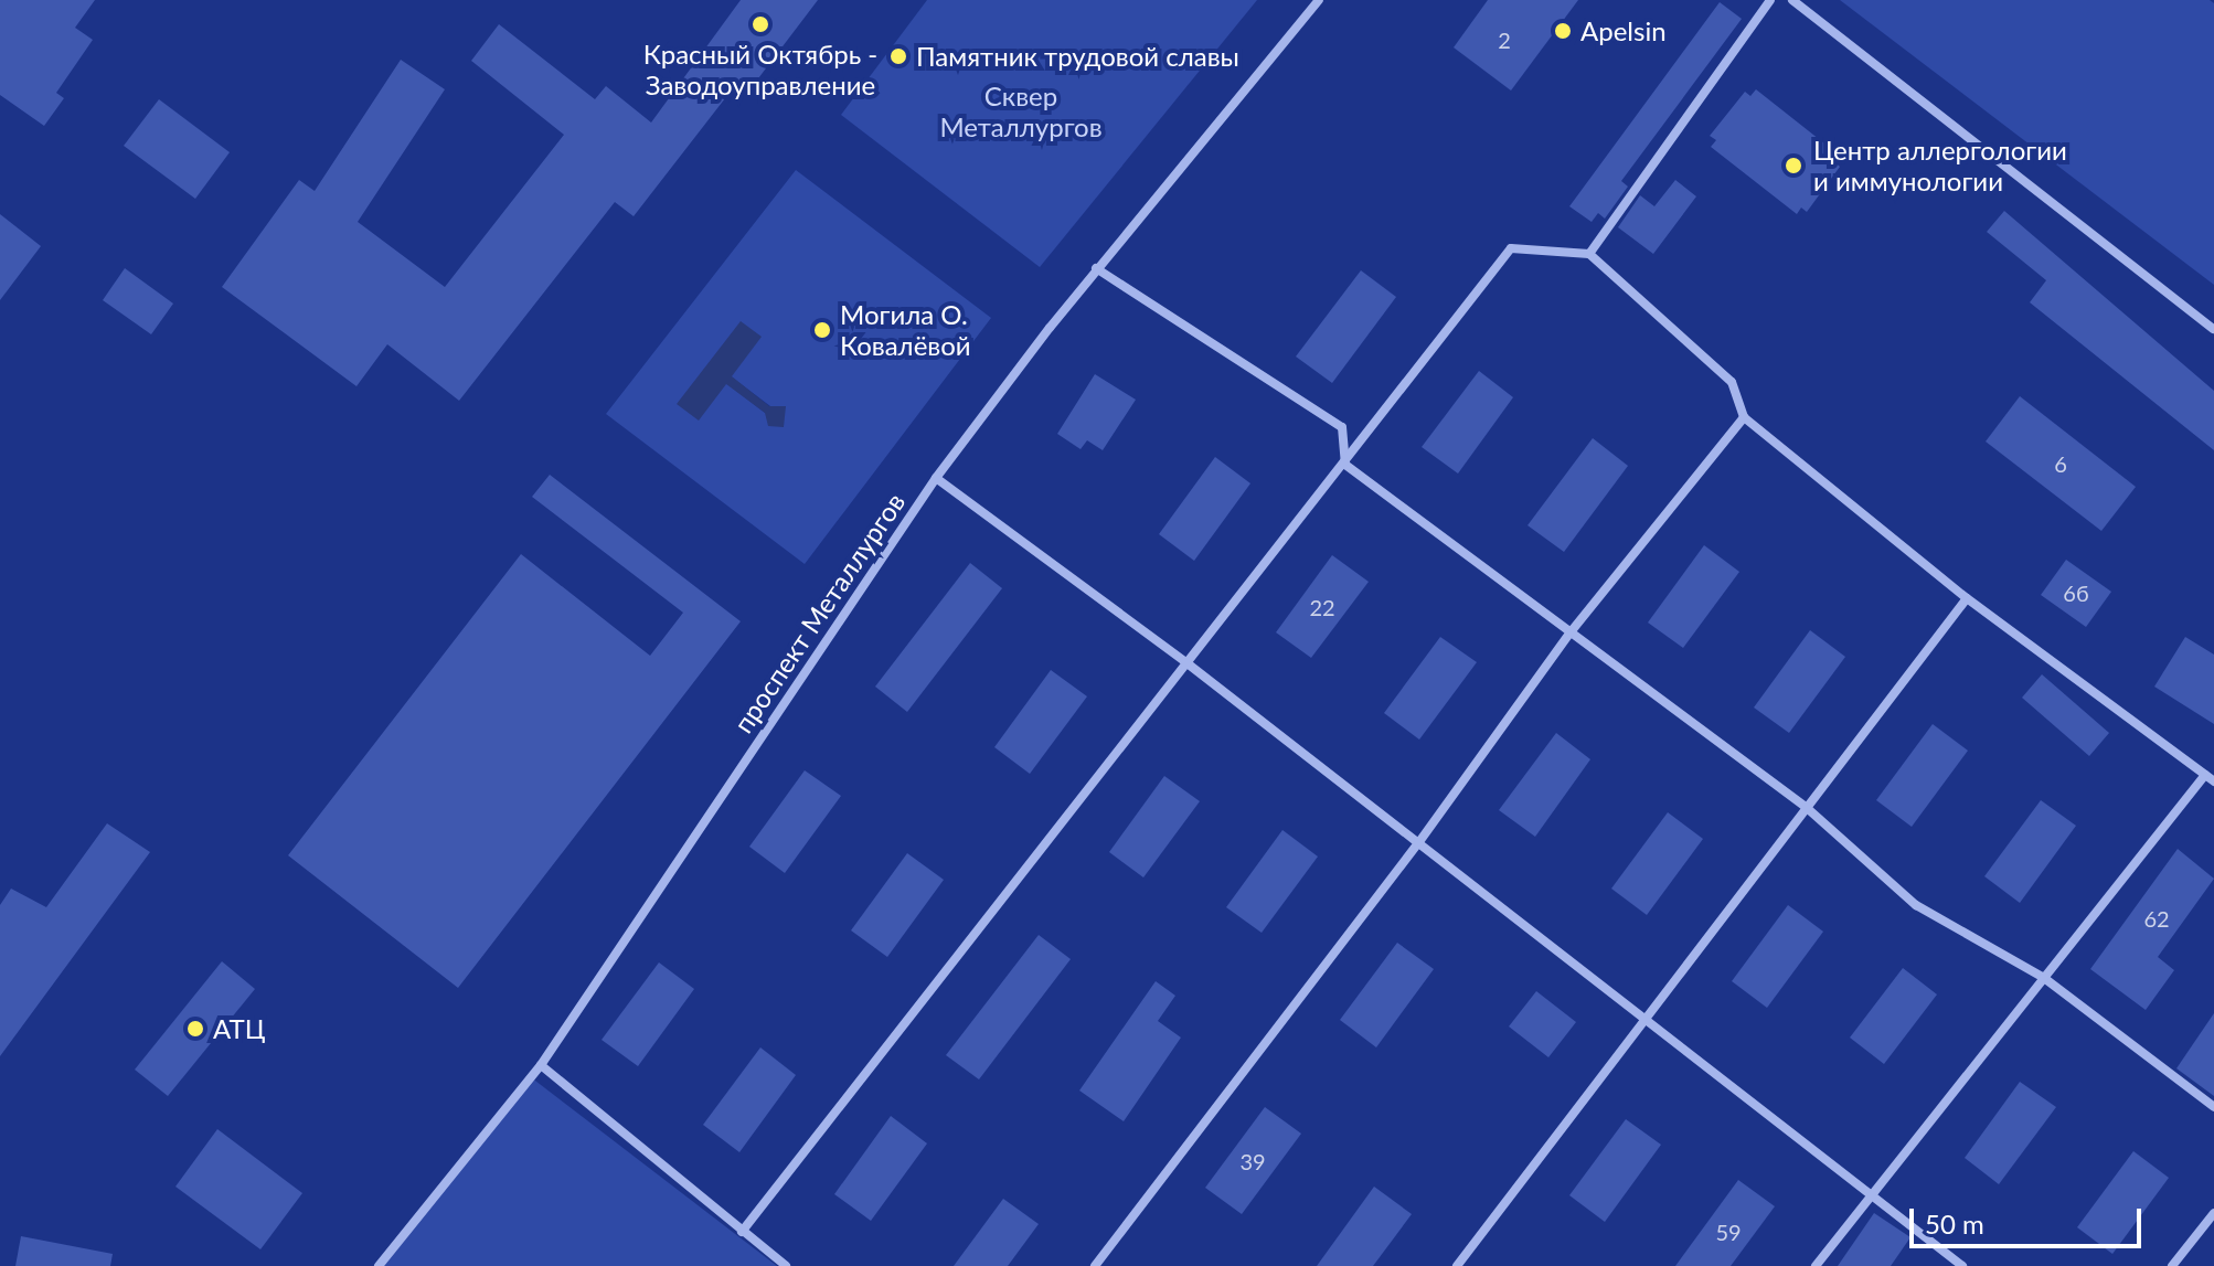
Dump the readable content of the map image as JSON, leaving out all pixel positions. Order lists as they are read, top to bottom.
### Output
{
  "streets": {
    "street": ["проспект Металлургов"]
  },
  "parks": ["Сквер Металлургов"],
  "places": [
    "Красный Октябрь - Заводоуправление",
    "Apelsin",
    "Памятник трудовой славы",
    "Центр аллергологии и иммунологии",
    "Могила О. Ковалёвой",
    "АТЦ"
  ],
  "house_numbers": [
    "2",
    "6",
    "6б",
    "22",
    "62",
    "39",
    "59"
  ],
  "scale_bar": "50 m"
}
